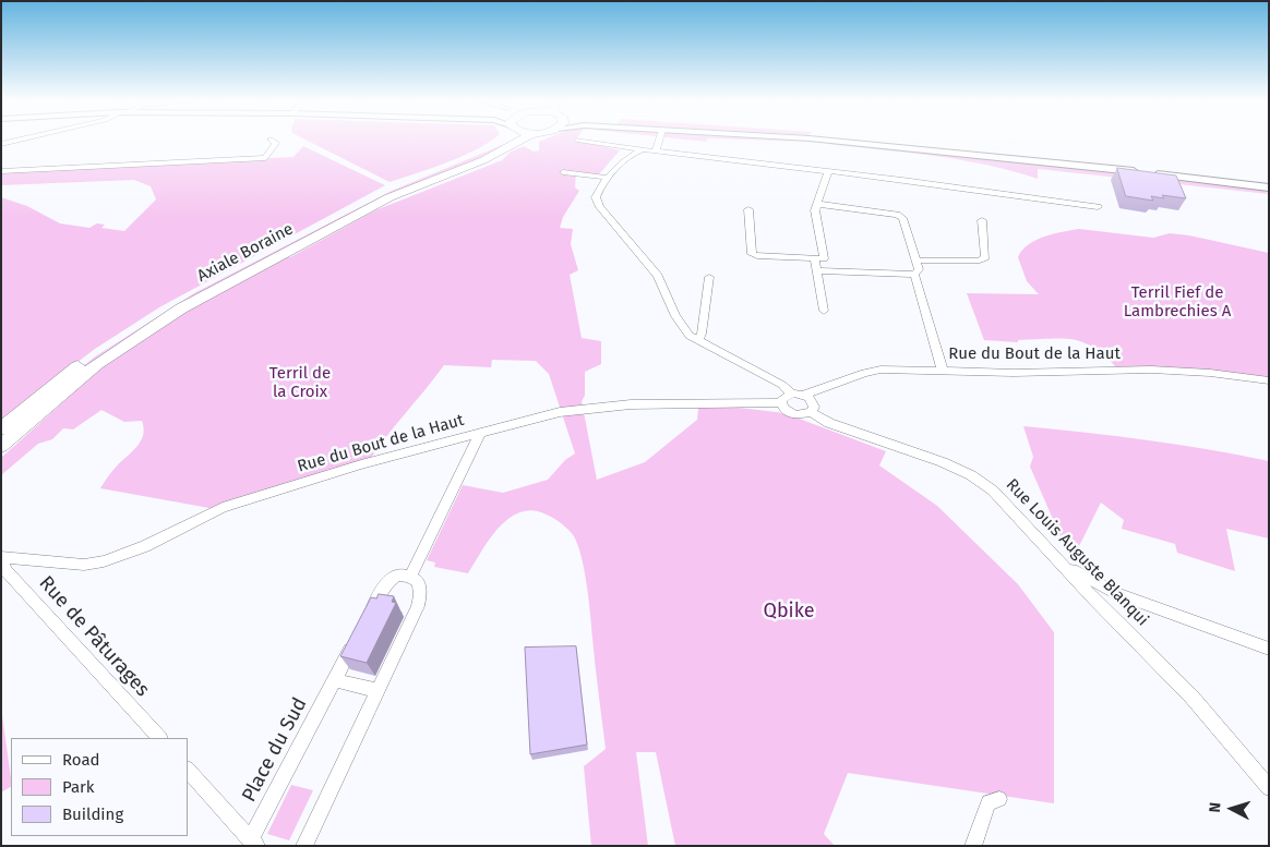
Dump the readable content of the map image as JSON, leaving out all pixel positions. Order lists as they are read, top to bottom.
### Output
{
  "streets": {
    "highway": ["Axiale Boraine"],
    "street": [
      "Rue du Bout de la Haut",
      "Rue Louis Auguste Blanqui",
      "Rue de Pâturages",
      "Place du Sud"
    ]
  },
  "crossings": [
    ["Rue du Bout de la Haut", "Rue de Pâturages"]
  ],
  "parks": ["Terril Fief de Lambrechies A", "Terril de la Croix", "Qbike"],
  "legend": ["Road", "Park", "Building"],
  "north": "left"
}
